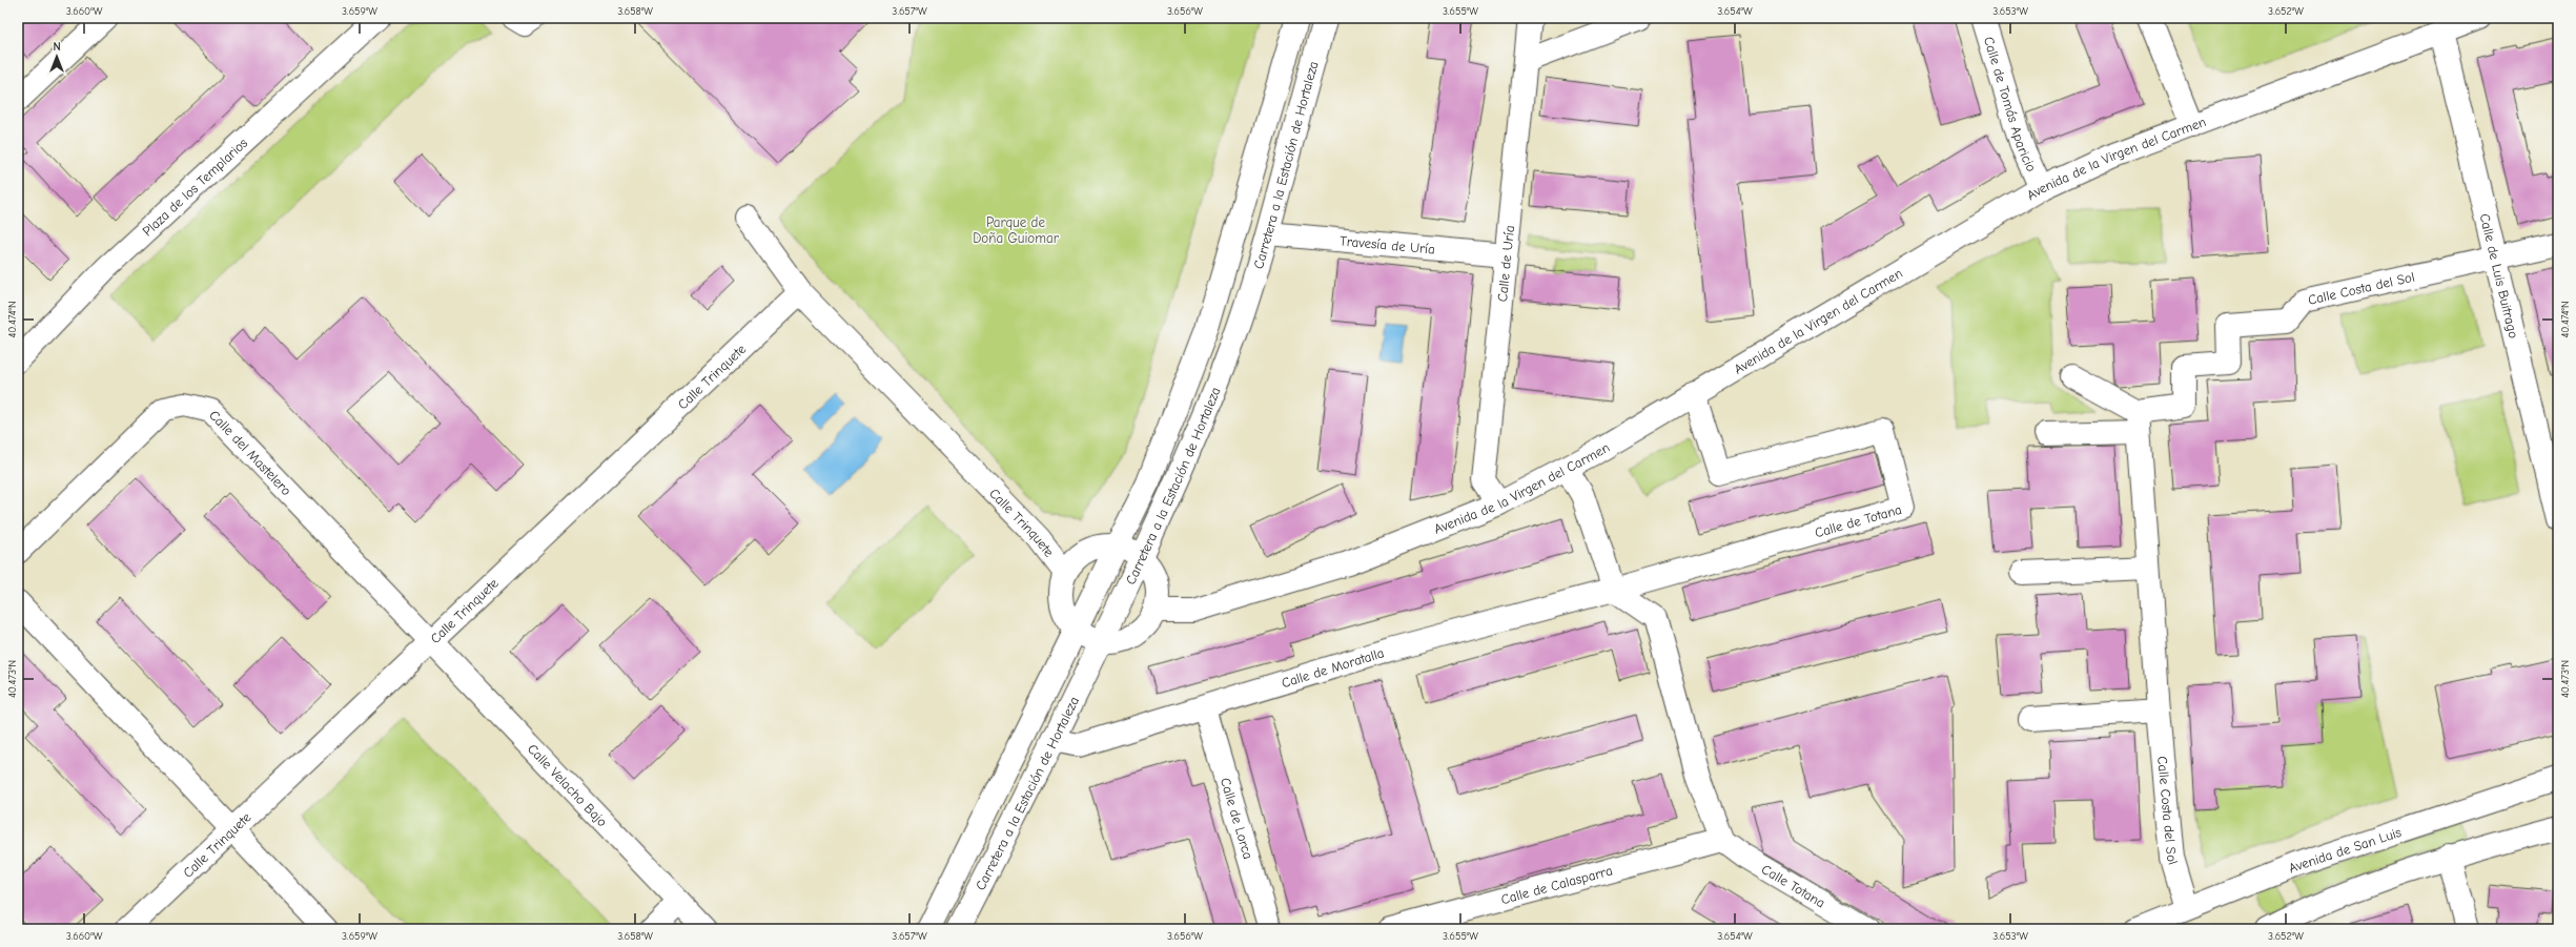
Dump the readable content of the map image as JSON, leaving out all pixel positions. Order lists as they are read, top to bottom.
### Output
{
  "streets": {
    "street": [
      "Calle de Tomás Aparicio",
      "Avenida de la Virgen del Carmen",
      "Carretera a la Estación de Hortaleza",
      "Plaza de los Templarios",
      "Travesía de Uría",
      "Calle de Uría",
      "Calle de Luis Buitrago",
      "Calle Costa del Sol",
      "Calle Trinquete",
      "Calle del Mastelero",
      "Calle de Totana",
      "Calle de Moratalla",
      "Calle Velacho Bajo",
      "Calle de Lorca",
      "Avenida de San Luis",
      "Calle de Calasparra",
      "Calle Totana"
    ]
  },
  "crossings": [
    ["Calle de Tomás Aparicio", "Avenida de la Virgen del Carmen"],
    ["Avenida de la Virgen del Carmen", "Calle de Uría"],
    ["Avenida de la Virgen del Carmen", "Calle de Luis Buitrago"],
    ["Avenida de la Virgen del Carmen", "Calle de Totana"],
    ["Carretera a la Estación de Hortaleza", "Travesía de Uría"],
    ["Carretera a la Estación de Hortaleza", "Calle de Moratalla"],
    ["Travesía de Uría", "Calle de Uría"],
    ["Calle de Luis Buitrago", "Calle Costa del Sol"],
    ["Calle Costa del Sol", "Avenida de San Luis"],
    ["Calle Trinquete", "Calle del Mastelero"],
    ["Calle Trinquete", "Calle Velacho Bajo"],
    ["Calle del Mastelero", "Calle Velacho Bajo"],
    ["Calle de Totana", "Calle de Moratalla"],
    ["Calle de Moratalla", "Calle de Lorca"],
    ["Calle de Calasparra", "Calle Totana"]
  ],
  "parks": ["Parque de Doña Guiomar"],
  "north": "top",
  "coordinates": [
    "3.660°W",
    "3.659°W",
    "3.658°W",
    "3.657°W",
    "3.656°W",
    "3.655°W",
    "3.654°W",
    "3.653°W",
    "3.652°W",
    "40.474°N",
    "40.473°N"
  ]
}
